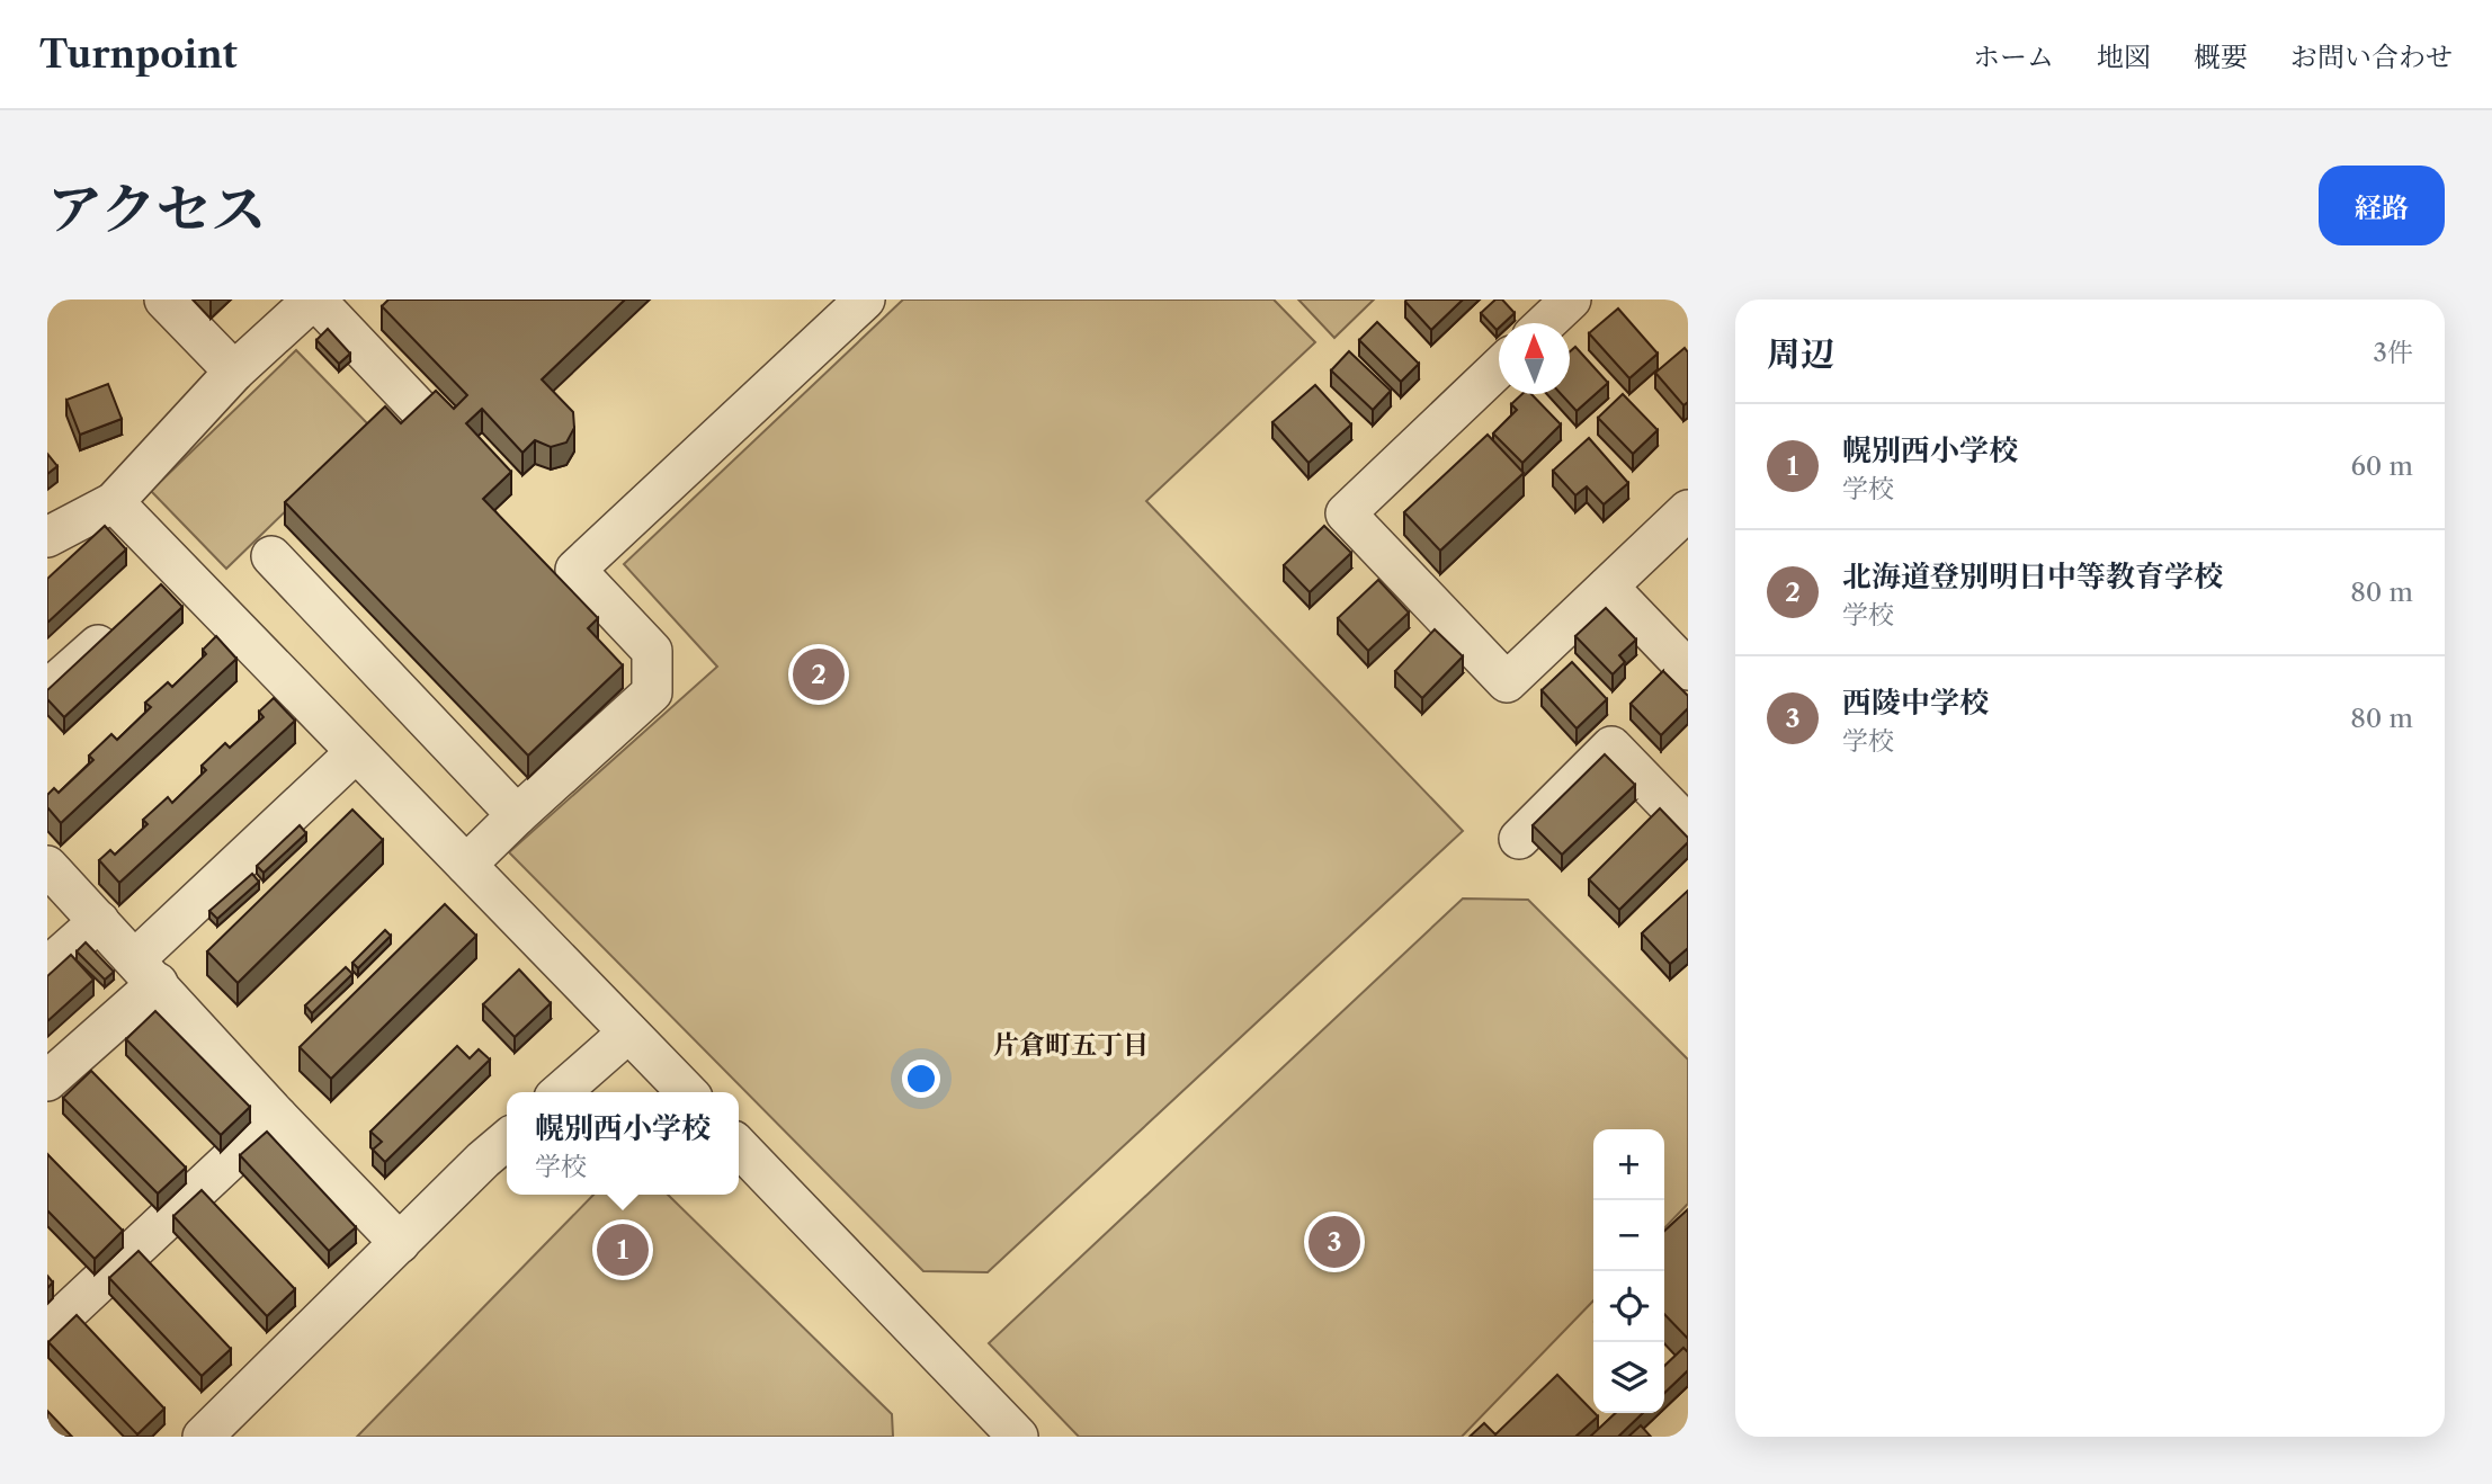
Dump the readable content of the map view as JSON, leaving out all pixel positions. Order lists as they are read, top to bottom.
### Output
{
  "districts": ["片倉町五丁目"],
  "north": "top",
  "page": {
    "header": "Turnpoint",
    "nav": [
      "ホーム",
      "地図",
      "概要",
      "お問い合わせ"
    ],
    "title": "アクセス",
    "buttons": "経路",
    "heading": ["周辺", "3件"],
    "list": [
      {
        "mark": "1",
        "name": "幌別西小学校",
        "note": "学校",
        "value": "60 m"
      },
      {
        "mark": "2",
        "name": "北海道登別明日中等教育学校",
        "note": "学校",
        "value": "80 m"
      },
      {
        "mark": "3",
        "name": "西陵中学校",
        "note": "学校",
        "value": "80 m"
      }
    ],
    "pins": ["2", "3", "1"],
    "popup": ["幌別西小学校", "学校"],
    "map_buttons": ["+", "−"]
  }
}
